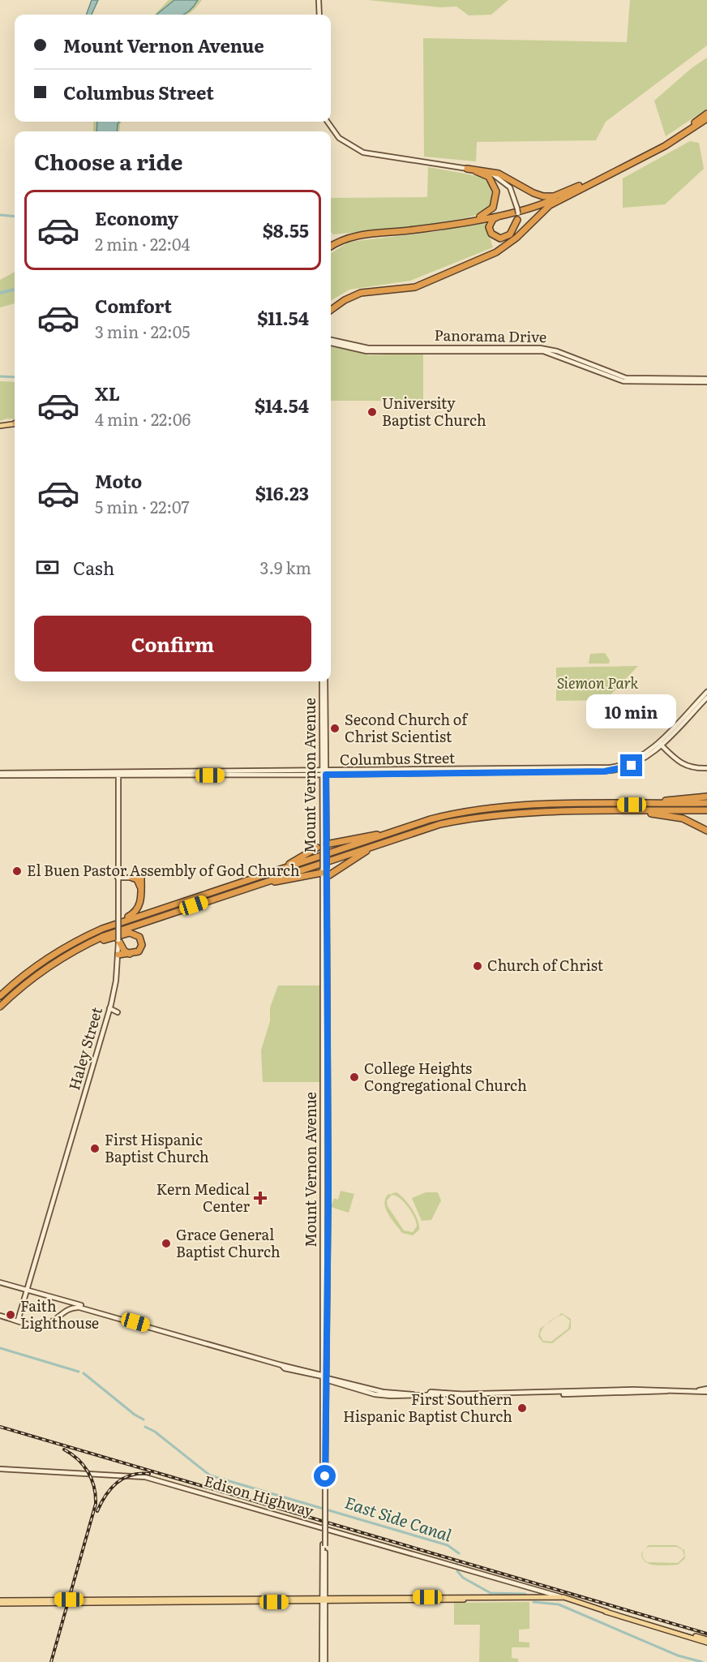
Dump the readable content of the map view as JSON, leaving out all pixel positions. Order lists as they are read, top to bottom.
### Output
{
  "streets": {
    "main road": [
      "Panorama Drive",
      "Columbus Street",
      "Mount Vernon Avenue",
      "Haley Street",
      "Edison Highway"
    ]
  },
  "crossings": [
    ["Columbus Street", "Mount Vernon Avenue"],
    ["Columbus Street", "Haley Street"]
  ],
  "water": ["East Side Canal"],
  "parks": ["Siemon Park"],
  "places": {
    "other": [
      "University Baptist Church",
      "Second Church of Christ Scientist",
      "El Buen Pastor Assembly of God Church",
      "Church of Christ",
      "College Heights Congregational Church",
      "First Hispanic Baptist Church",
      "Grace General Baptist Church",
      "Faith Lighthouse",
      "First Southern Hispanic Baptist Church"
    ],
    "health": ["Kern Medical Center"]
  },
  "page": {
    "banner": ["Mount Vernon Avenue", "Columbus Street"],
    "heading": "Choose a ride",
    "list": [
      {
        "name": "Economy",
        "note": "2 min · 22:04",
        "value": "$8.55"
      },
      {
        "name": "Comfort",
        "note": "3 min · 22:05",
        "value": "$11.54"
      },
      {
        "name": "XL",
        "note": "4 min · 22:06",
        "value": "$14.54"
      },
      {
        "name": "Moto",
        "note": "5 min · 22:07",
        "value": "$16.23"
      }
    ],
    "pay": ["Cash", "3.9 km"],
    "buttons": "Confirm",
    "bubble": "10 min"
  }
}
